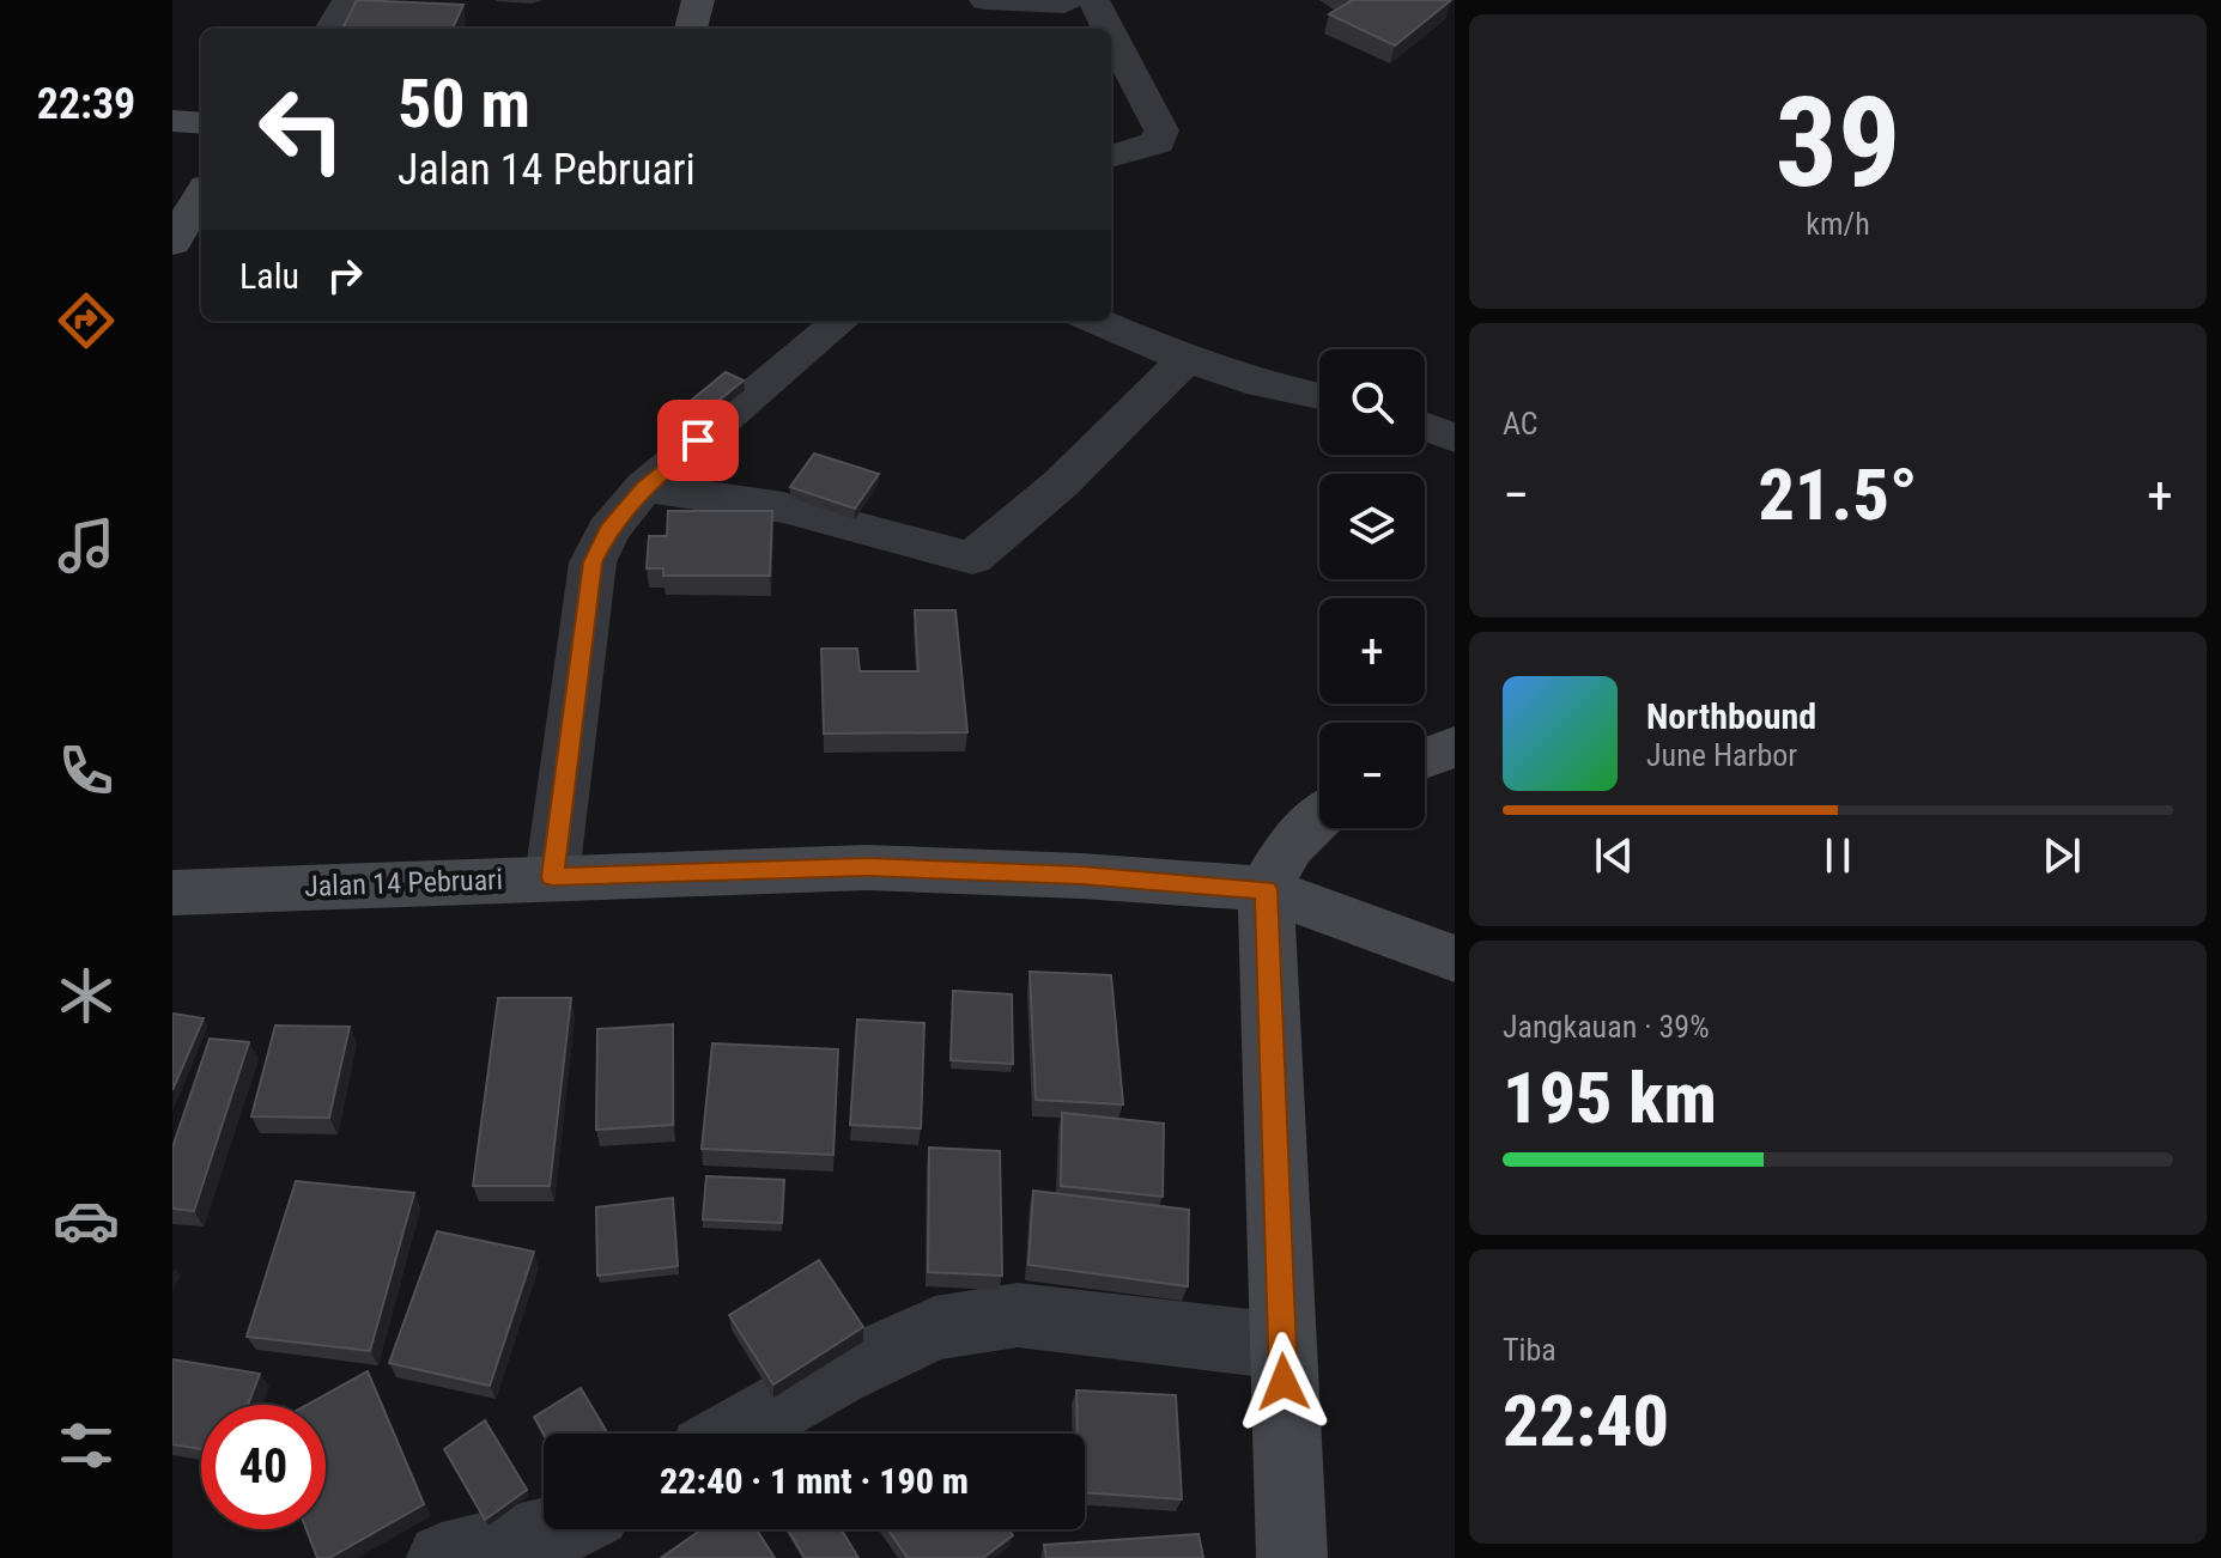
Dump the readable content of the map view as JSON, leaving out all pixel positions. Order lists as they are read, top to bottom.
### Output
{
  "streets": {
    "main road": ["Jalan 14 Pebruari"]
  },
  "page": {
    "tabs": "22:39",
    "tile": [
      ["39", "km/h"],
      "AC",
      ["Jangkauan · 39%", "195 km"],
      ["Tiba", "22:40"]
    ],
    "turn": ["50 m", "Jalan 14 Pebruari"],
    "then": "Lalu",
    "map_buttons": ["+", "−"],
    "heat": ["−", "21.5°", "+"],
    "song": ["Northbound", "June Harbor"],
    "limit": "40",
    "trip": "22:40 · 1 mnt · 190 m"
  }
}
